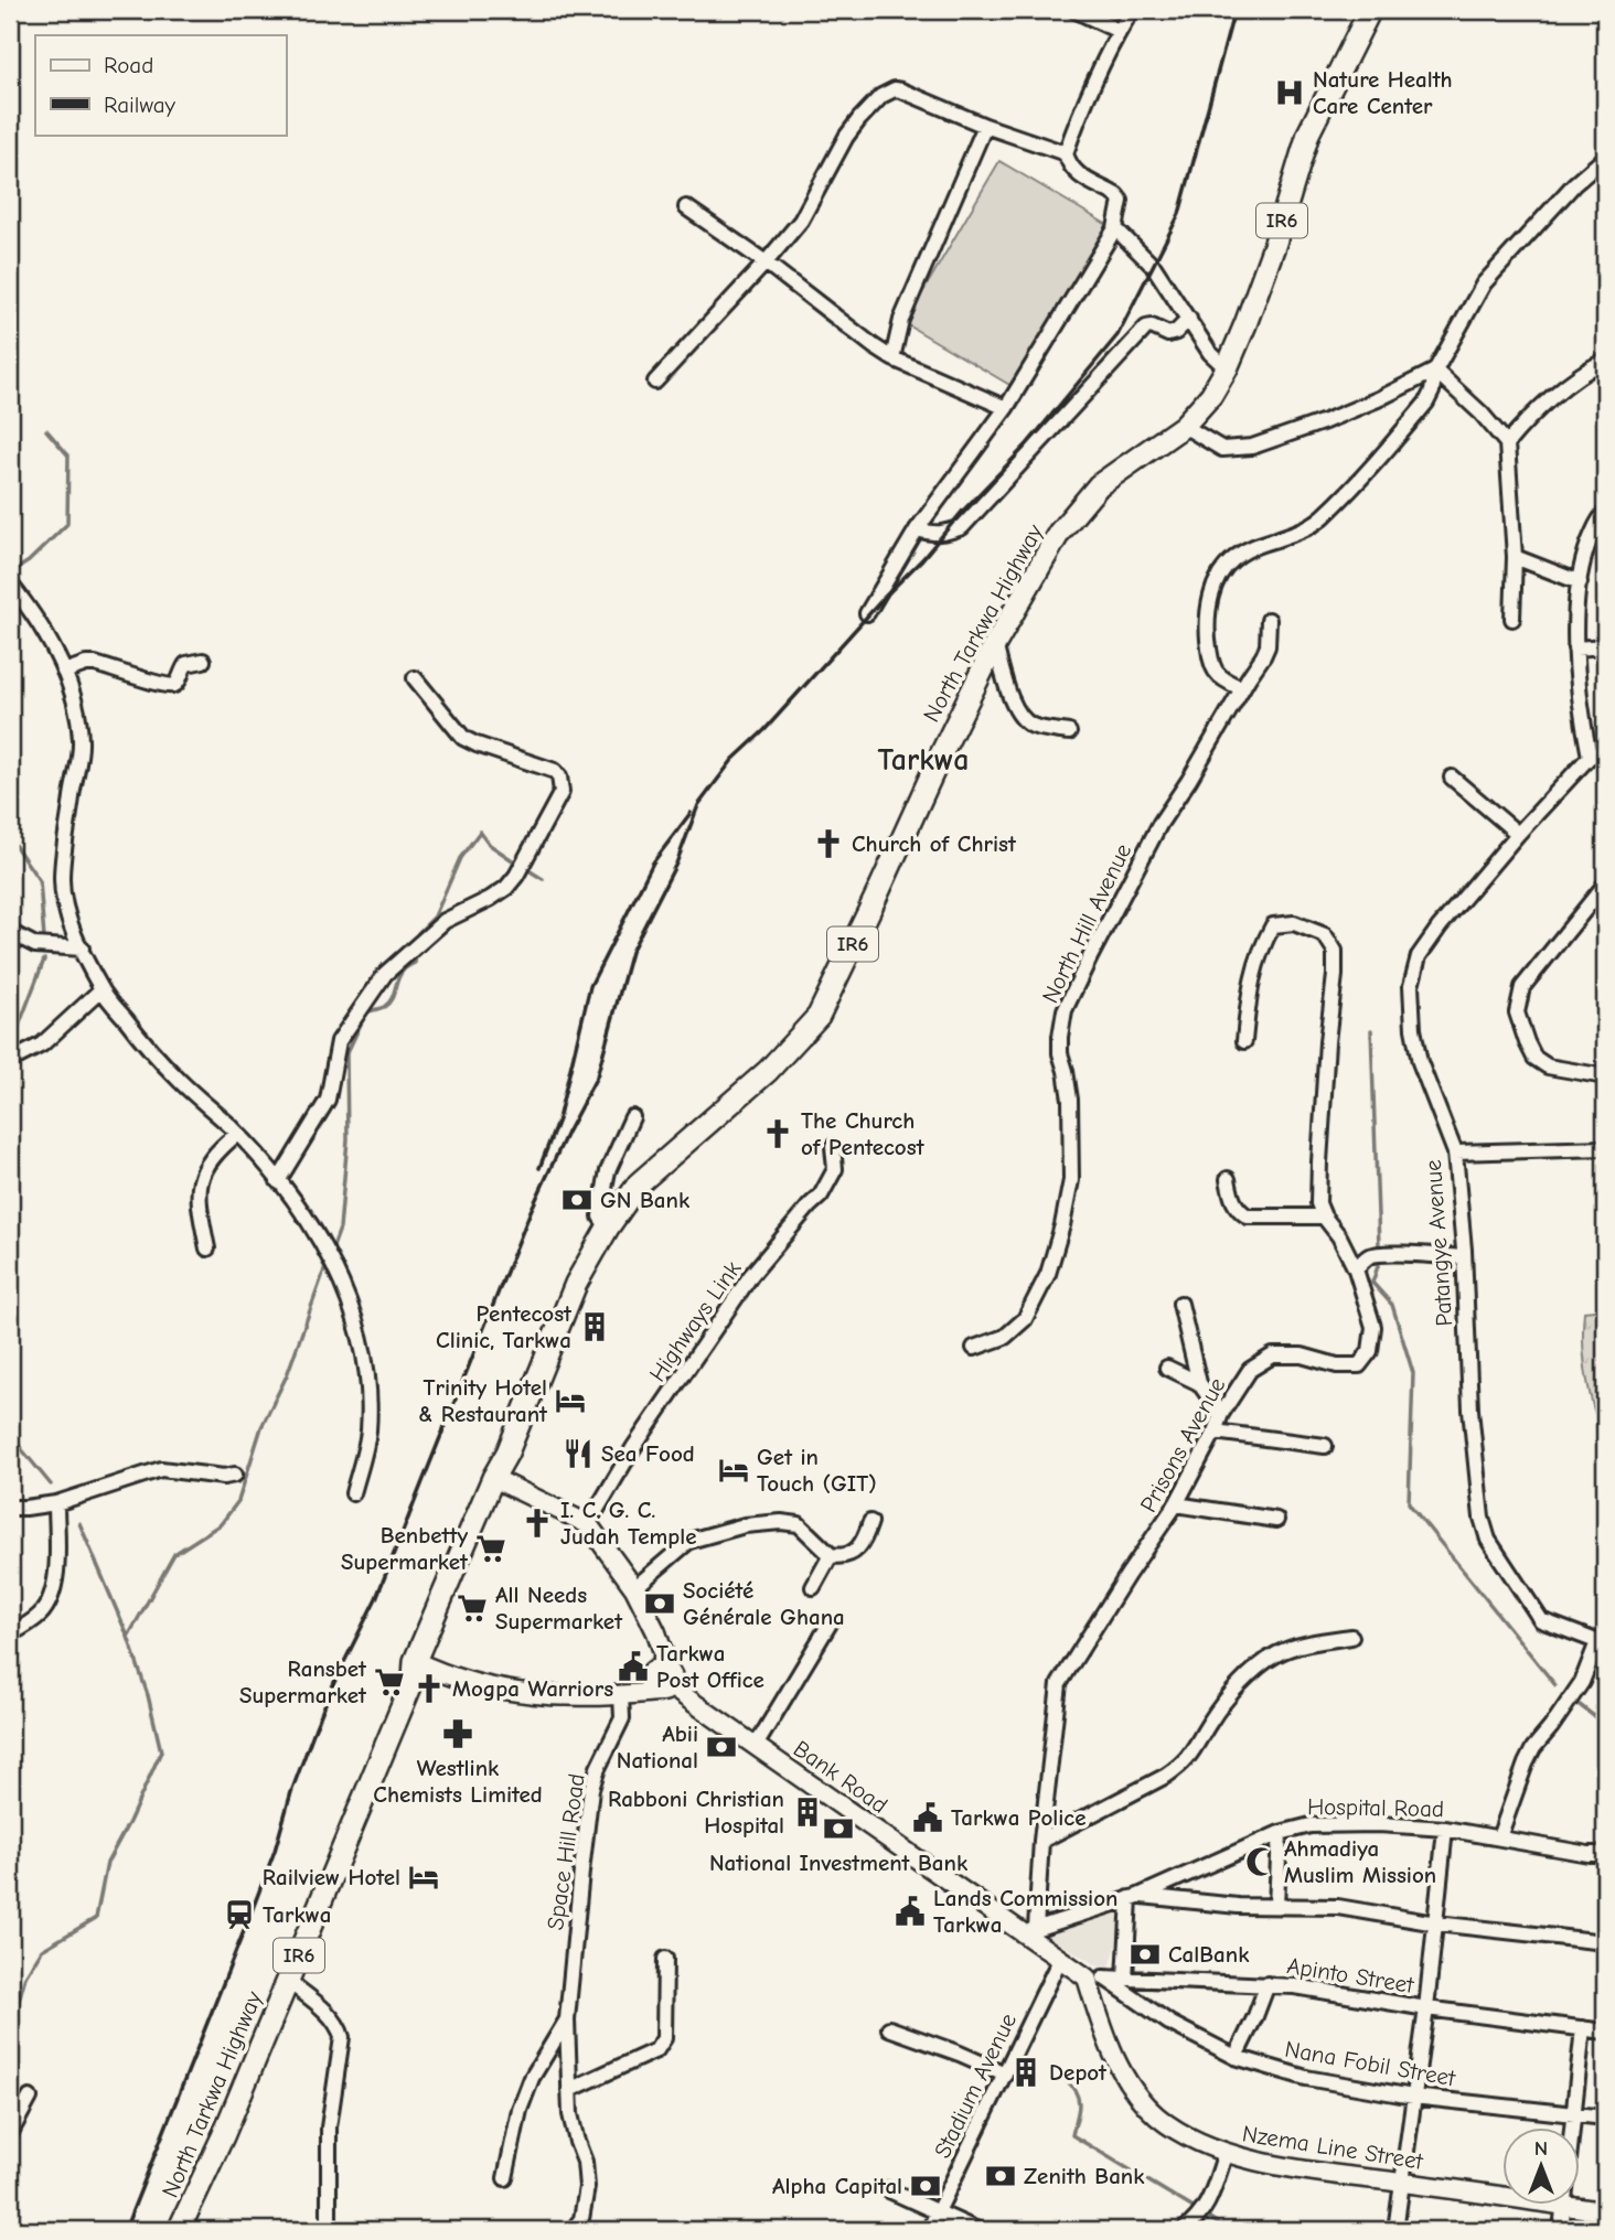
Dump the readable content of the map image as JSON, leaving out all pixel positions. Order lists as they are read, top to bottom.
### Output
{
  "streets": {
    "main road": ["IR6", "North Tarkwa Highway"],
    "street": [
      "North Hill Avenue",
      "Patangye Avenue",
      "Highways Link",
      "Prisons Avenue",
      "Bank Road",
      "Hospital Road",
      "Space Hill Road",
      "Apinto Street",
      "Nana Fobil Street",
      "Stadium Avenue",
      "Nzema Line Street"
    ]
  },
  "crossings": [
    ["Prisons Avenue", "Bank Road"],
    ["Prisons Avenue", "Hospital Road"],
    ["Bank Road", "Hospital Road"],
    ["Bank Road", "Stadium Avenue"],
    ["Apinto Street", "Nana Fobil Street"],
    ["Apinto Street", "Nzema Line Street"],
    ["Nana Fobil Street", "Nzema Line Street"]
  ],
  "districts": ["Tarkwa"],
  "places": {
    "hospital": ["Nature Health Care Center"],
    "church": [
      "Church of Christ",
      "The Church of Pentecost",
      "I. C. G. C. Judah Temple",
      "Mogpa Warriors"
    ],
    "bank": [
      "GN Bank",
      "Société Générale Ghana",
      "Abii National",
      "National Investment Bank",
      "CalBank",
      "Zenith Bank",
      "Alpha Capital"
    ],
    "building": ["Pentecost Clinic, Tarkwa", "Rabboni Christian Hospital", "Depot"],
    "hotel": ["Trinity Hotel & Restaurant", "Get in Touch (GIT)", "Railview Hotel"],
    "restaurant": ["Sea Food"],
    "supermarket": ["Benbetty Supermarket", "All Needs Supermarket", "Ransbet Supermarket"],
    "public building": ["Tarkwa Post Office", "Tarkwa Police", "Lands Commission Tarkwa"],
    "pharmacy": ["Westlink Chemists Limited"],
    "mosque": ["Ahmadiya Muslim Mission"],
    "station": ["Tarkwa"]
  },
  "legend": ["Road", "Railway"],
  "north": "top"
}
